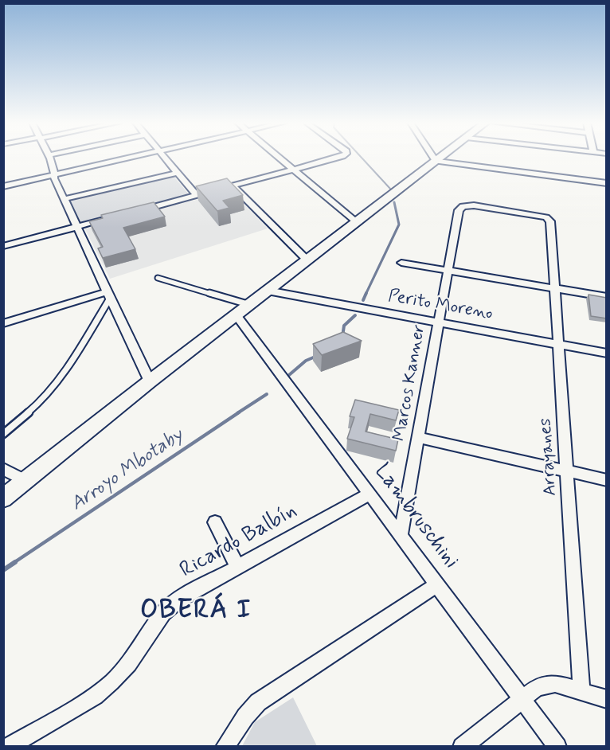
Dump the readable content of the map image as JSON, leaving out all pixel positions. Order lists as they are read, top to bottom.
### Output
{
  "streets": {
    "street": [
      "Perito Moreno",
      "Marcos Kanner",
      "Arrayanes",
      "Lambruschini",
      "Ricardo Balbín"
    ]
  },
  "crossings": [
    ["Perito Moreno", "Marcos Kanner"],
    ["Perito Moreno", "Arrayanes"],
    ["Marcos Kanner", "Arrayanes"],
    ["Marcos Kanner", "Lambruschini"],
    ["Lambruschini", "Ricardo Balbín"]
  ],
  "districts": ["OBERÁ I"],
  "water": ["Arroyo Mbotaby"]
}
